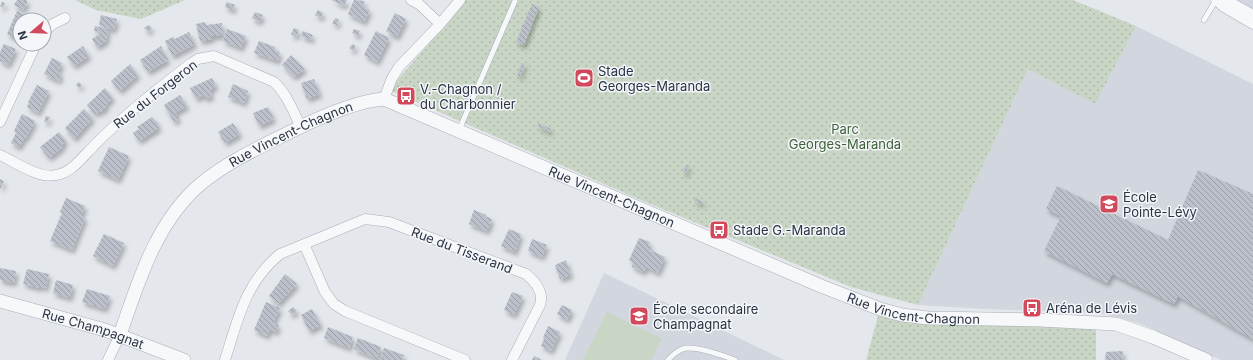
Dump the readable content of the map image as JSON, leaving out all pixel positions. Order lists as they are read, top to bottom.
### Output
{
  "streets": {
    "street": [
      "Rue du Forgeron",
      "Rue Vincent-Chagnon",
      "Rue du Tisserand",
      "Rue Champagnat"
    ]
  },
  "crossings": [
    ["Rue du Forgeron", "Rue Vincent-Chagnon"],
    ["Rue Vincent-Chagnon", "Rue Champagnat"]
  ],
  "parks": ["Parc Georges-Maranda"],
  "places": {
    "sports": ["Stade Georges-Maranda"],
    "bus stop": ["V.-Chagnon / du Charbonnier", "Stade G.-Maranda", "Aréna de Lévis"],
    "school or university": ["École Pointe-Lévy", "École secondaire Champagnat"]
  },
  "north": "left"
}
